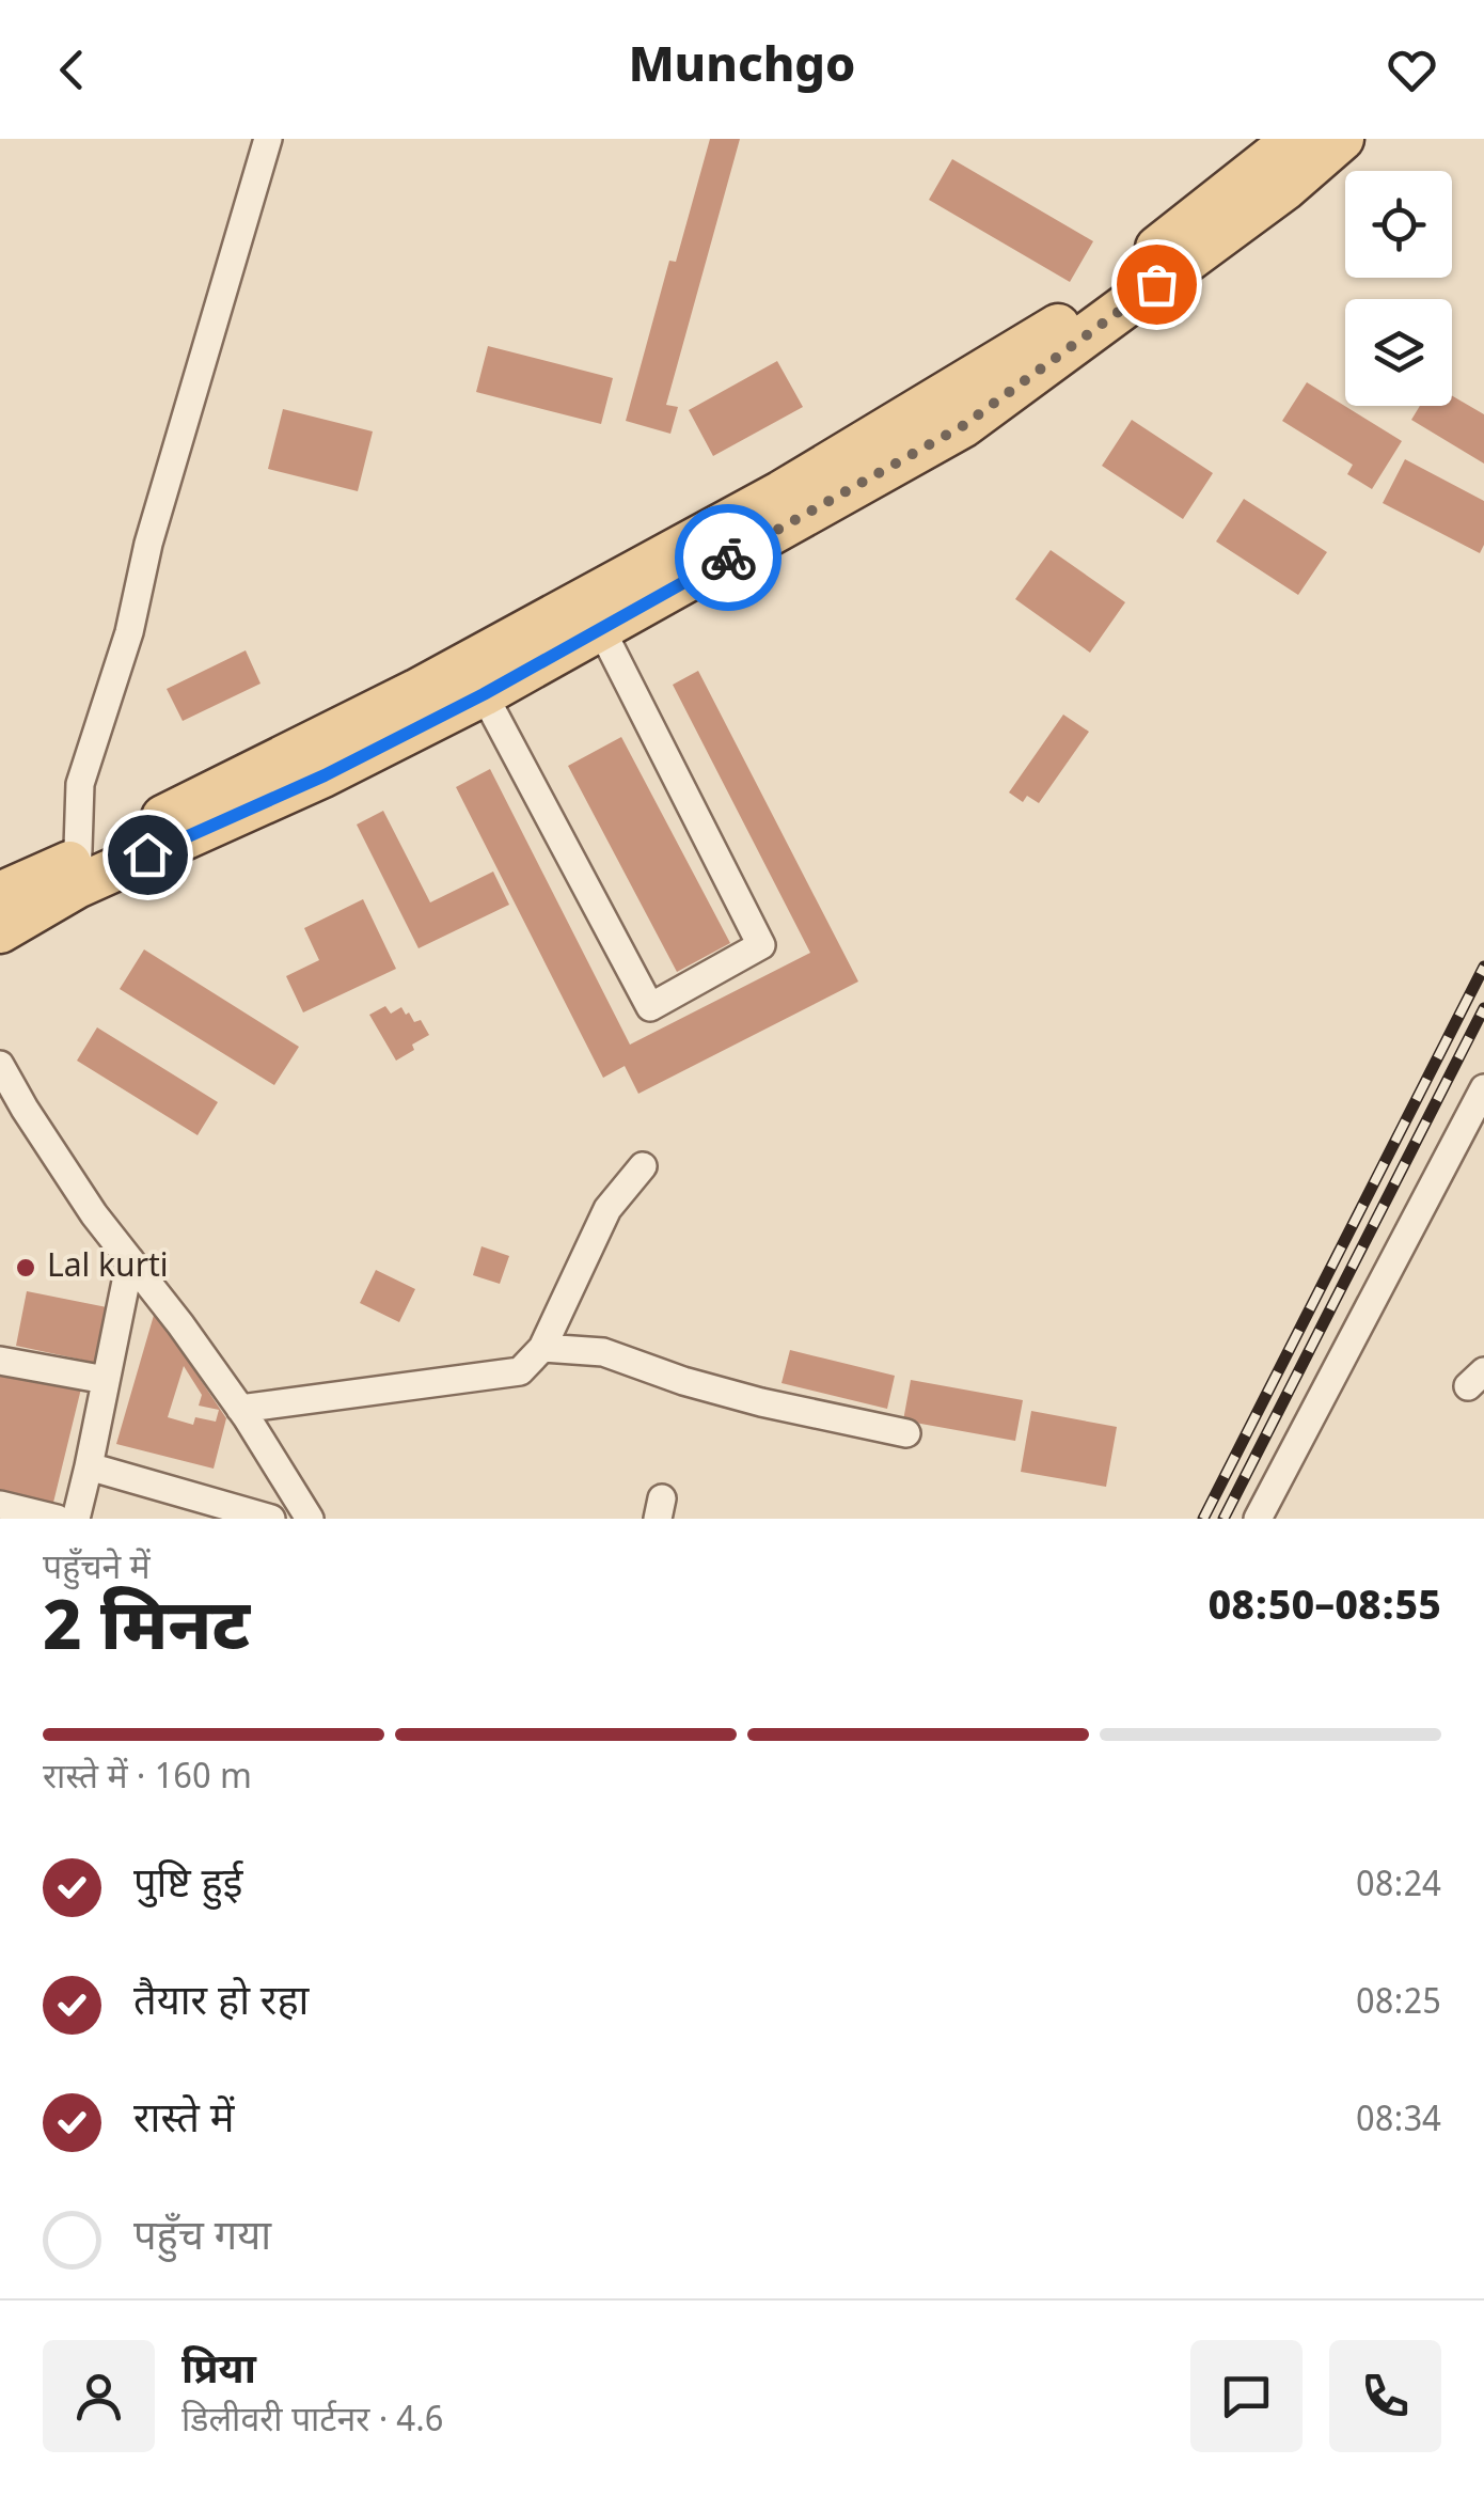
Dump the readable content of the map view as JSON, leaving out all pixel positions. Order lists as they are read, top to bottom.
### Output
{
  "places": ["Lal kurti"],
  "page": {
    "header": "Munchgo",
    "heading": ["2 मिनट", "पहुँचने में", "08:50–08:55"],
    "panel": ["प्रिया", "डिलीवरी पार्टनर · 4.6"],
    "bar": "रास्ते में · 160 m",
    "list": [
      ["पुष्टि हुई", "08:24"],
      ["तैयार हो रहा", "08:25"],
      ["रास्ते में", "08:34"],
      "पहुँच गया"
    ]
  }
}
